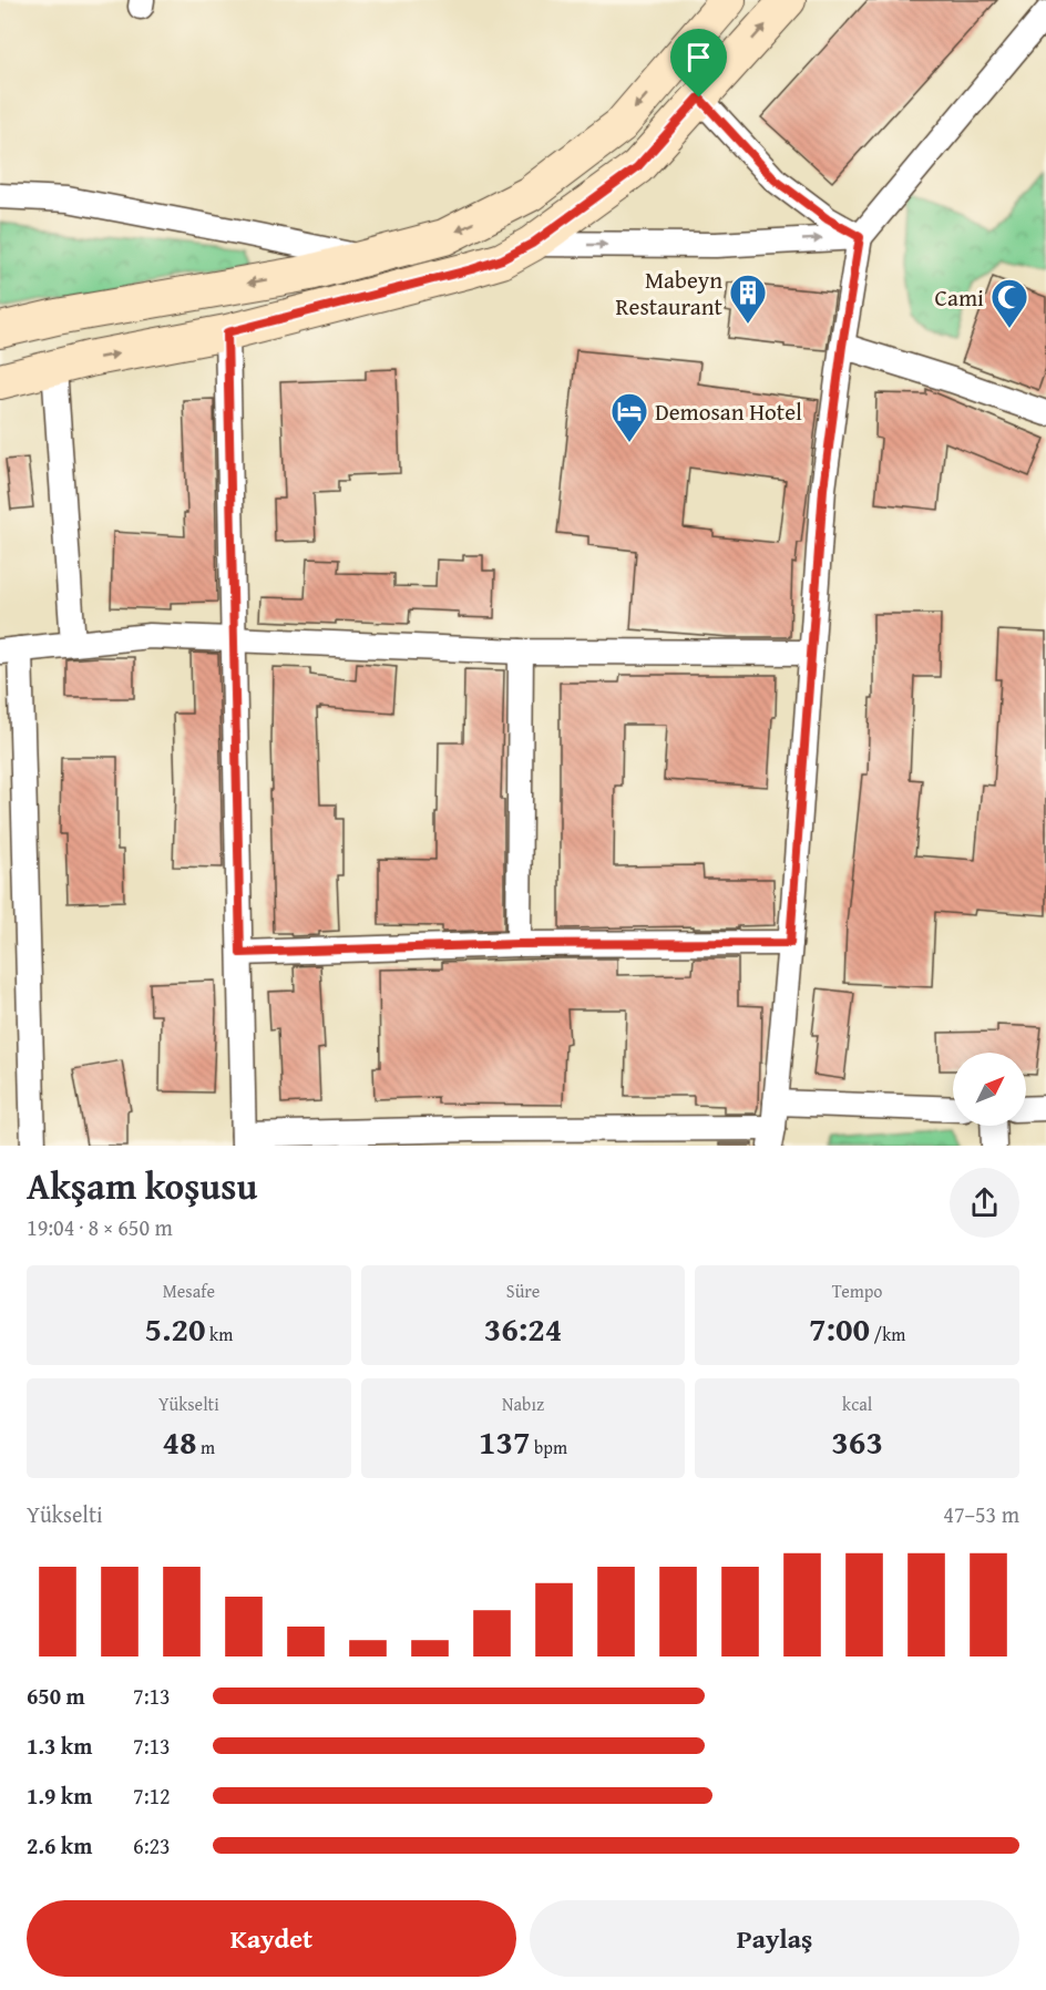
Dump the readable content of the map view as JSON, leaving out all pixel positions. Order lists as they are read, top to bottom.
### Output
{
  "places": {
    "building": ["Mabeyn Restaurant"],
    "mosque": ["Cami"],
    "hotel": ["Demosan Hotel"]
  },
  "north": "top right",
  "page": {
    "heading": ["Akşam koşusu", "19:04 · 8 × 650 m"],
    "stats": [
      ["Mesafe", "5.20 km"],
      ["Süre", "36:24"],
      ["Tempo", "7:00 /km"],
      ["Yükselti", "48 m"],
      ["Nabız", "137 bpm"],
      ["kcal", "363"]
    ],
    "chart": ["Yükselti", "47–53 m"],
    "list": [
      {
        "name": "650 m",
        "note": "7:13"
      },
      {
        "name": "1.3 km",
        "note": "7:13"
      },
      {
        "name": "1.9 km",
        "note": "7:12"
      },
      {
        "name": "2.6 km",
        "note": "6:23"
      }
    ],
    "buttons": ["Kaydet", "Paylaş"]
  }
}
